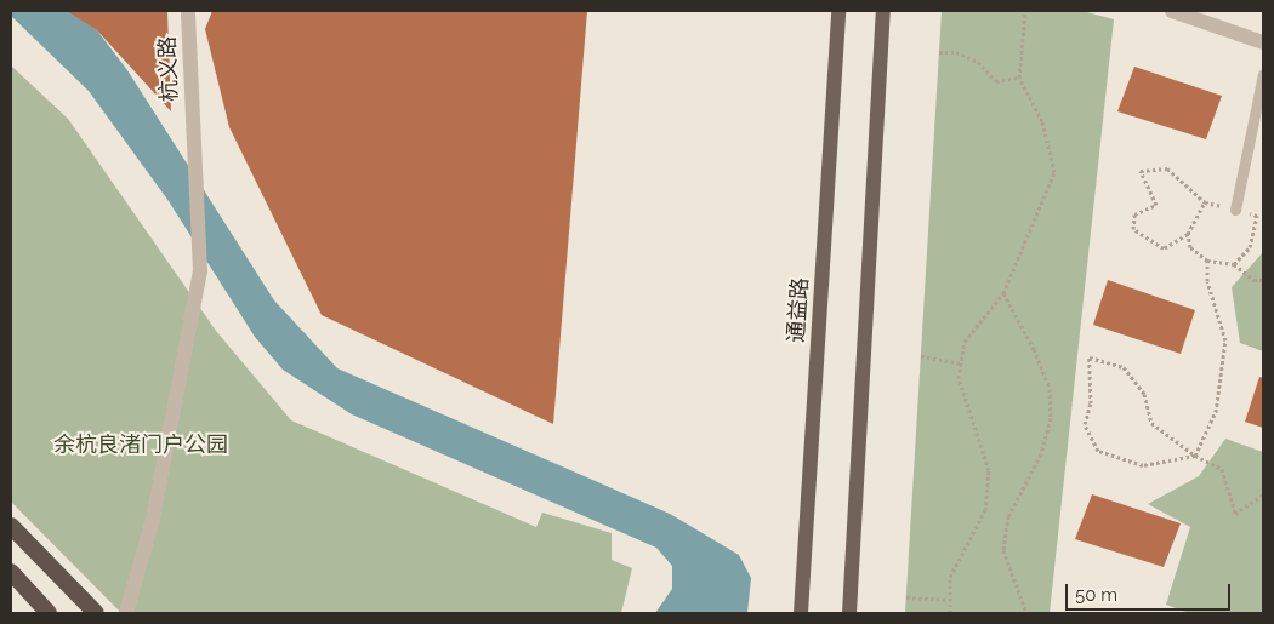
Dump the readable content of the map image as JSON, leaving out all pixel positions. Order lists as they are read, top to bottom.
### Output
{
  "streets": {
    "main road": ["通益路"],
    "street": ["杭义路"]
  },
  "parks": ["余杭良渚门户公园"],
  "scale_bar": "50 m"
}
